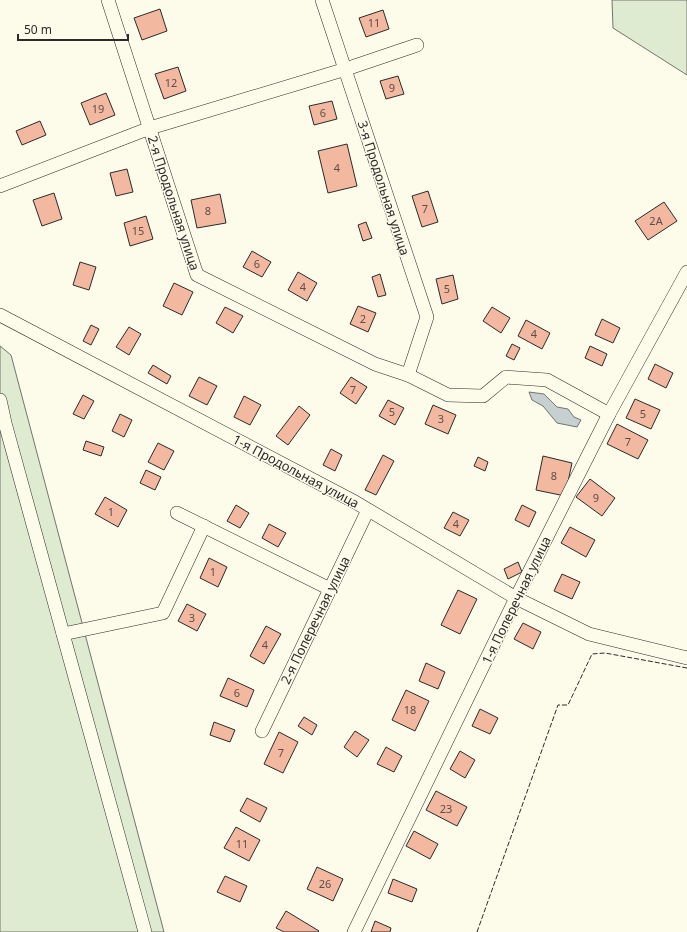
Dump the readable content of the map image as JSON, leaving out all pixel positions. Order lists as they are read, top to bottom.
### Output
{
  "streets": {
    "street": [
      "3-я Продольная улица",
      "2-я Продольная улица",
      "1-я Продольная улица",
      "1-я Поперечная улица",
      "2-я Поперечная улица"
    ]
  },
  "crossings": [
    ["3-я Продольная улица", "2-я Продольная улица"],
    ["2-я Продольная улица", "1-я Поперечная улица"],
    ["1-я Продольная улица", "1-я Поперечная улица"],
    ["1-я Продольная улица", "2-я Поперечная улица"]
  ],
  "house_numbers": [
    "11",
    "12",
    "9",
    "19",
    "6",
    "4",
    "7",
    "8",
    "2А",
    "15",
    "6",
    "4",
    "5",
    "2",
    "4",
    "7",
    "5",
    "5",
    "3",
    "7",
    "8",
    "9",
    "1",
    "4",
    "1",
    "3",
    "4",
    "6",
    "18",
    "7",
    "23",
    "11",
    "26"
  ],
  "scale_bar": "50 m"
}
